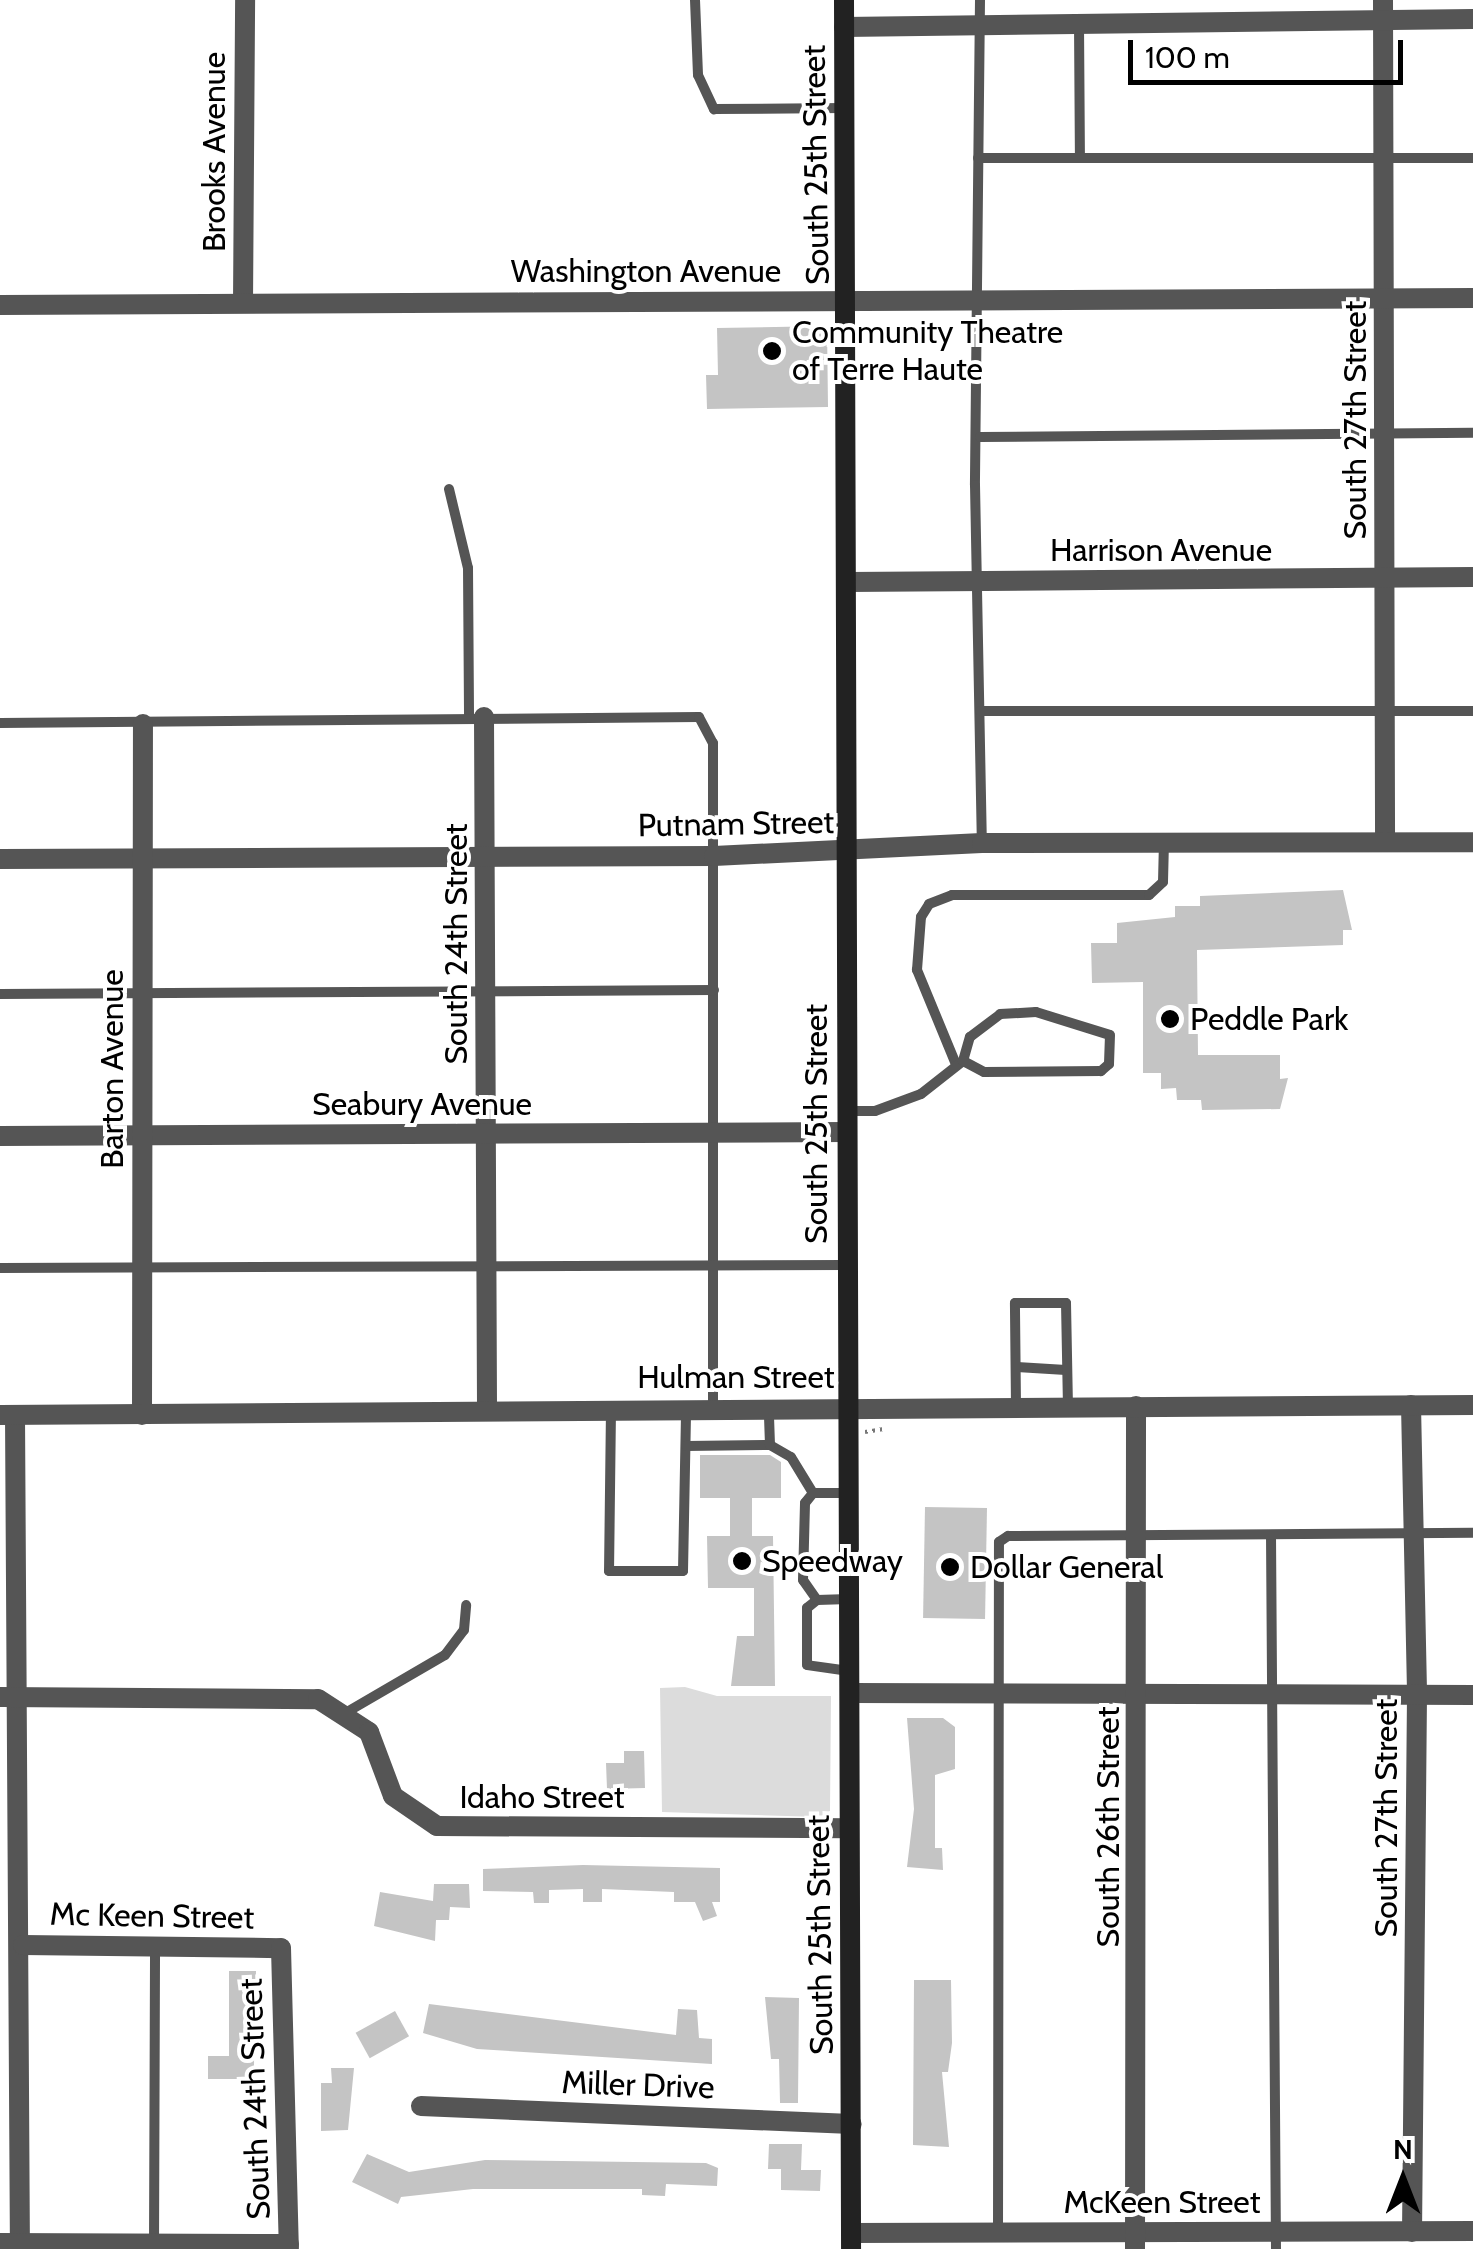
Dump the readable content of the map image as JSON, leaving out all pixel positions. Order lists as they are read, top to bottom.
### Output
{
  "streets": {
    "main road": ["South 25th Street"],
    "street": [
      "Brooks Avenue",
      "Washington Avenue",
      "South 27th Street",
      "Harrison Avenue",
      "Putnam Street",
      "South 24th Street",
      "Barton Avenue",
      "Seabury Avenue",
      "Hulman Street",
      "Idaho Street",
      "South 26th Street",
      "Mc Keen Street",
      "Miller Drive",
      "McKeen Street"
    ]
  },
  "crossings": [
    ["Brooks Avenue", "Washington Avenue"],
    ["South 25th Street", "Washington Avenue"],
    ["South 25th Street", "Harrison Avenue"],
    ["South 25th Street", "Putnam Street"],
    ["South 25th Street", "Seabury Avenue"],
    ["South 25th Street", "Hulman Street"],
    ["South 25th Street", "Idaho Street"],
    ["South 25th Street", "Miller Drive"],
    ["South 25th Street", "McKeen Street"],
    ["Washington Avenue", "South 27th Street"],
    ["South 27th Street", "Harrison Avenue"],
    ["South 27th Street", "Putnam Street"],
    ["South 27th Street", "Hulman Street"],
    ["South 27th Street", "McKeen Street"],
    ["Putnam Street", "South 24th Street"],
    ["Putnam Street", "Barton Avenue"],
    ["South 24th Street", "Seabury Avenue"],
    ["South 24th Street", "Hulman Street"],
    ["South 24th Street", "Mc Keen Street"],
    ["Barton Avenue", "Seabury Avenue"],
    ["Barton Avenue", "Hulman Street"],
    ["Hulman Street", "South 26th Street"],
    ["South 26th Street", "McKeen Street"]
  ],
  "places": [
    "Community Theatre of Terre Haute",
    "Peddle Park",
    "Speedway",
    "Dollar General"
  ],
  "scale_bar": "100 m",
  "north": "top"
}
